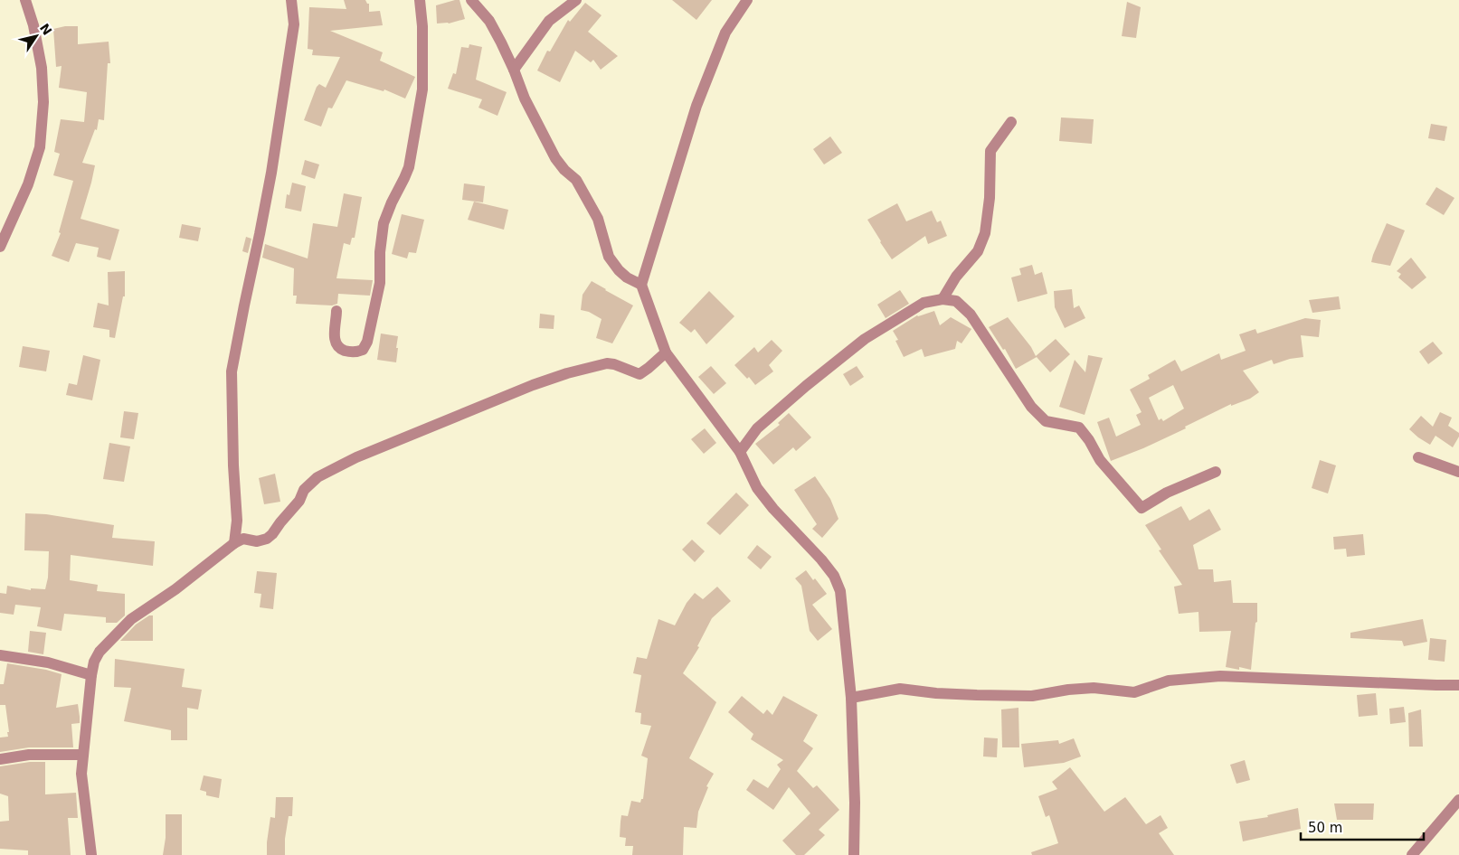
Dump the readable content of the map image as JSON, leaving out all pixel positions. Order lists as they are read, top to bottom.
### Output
{
  "scale_bar": "50 m",
  "north": "top right"
}
